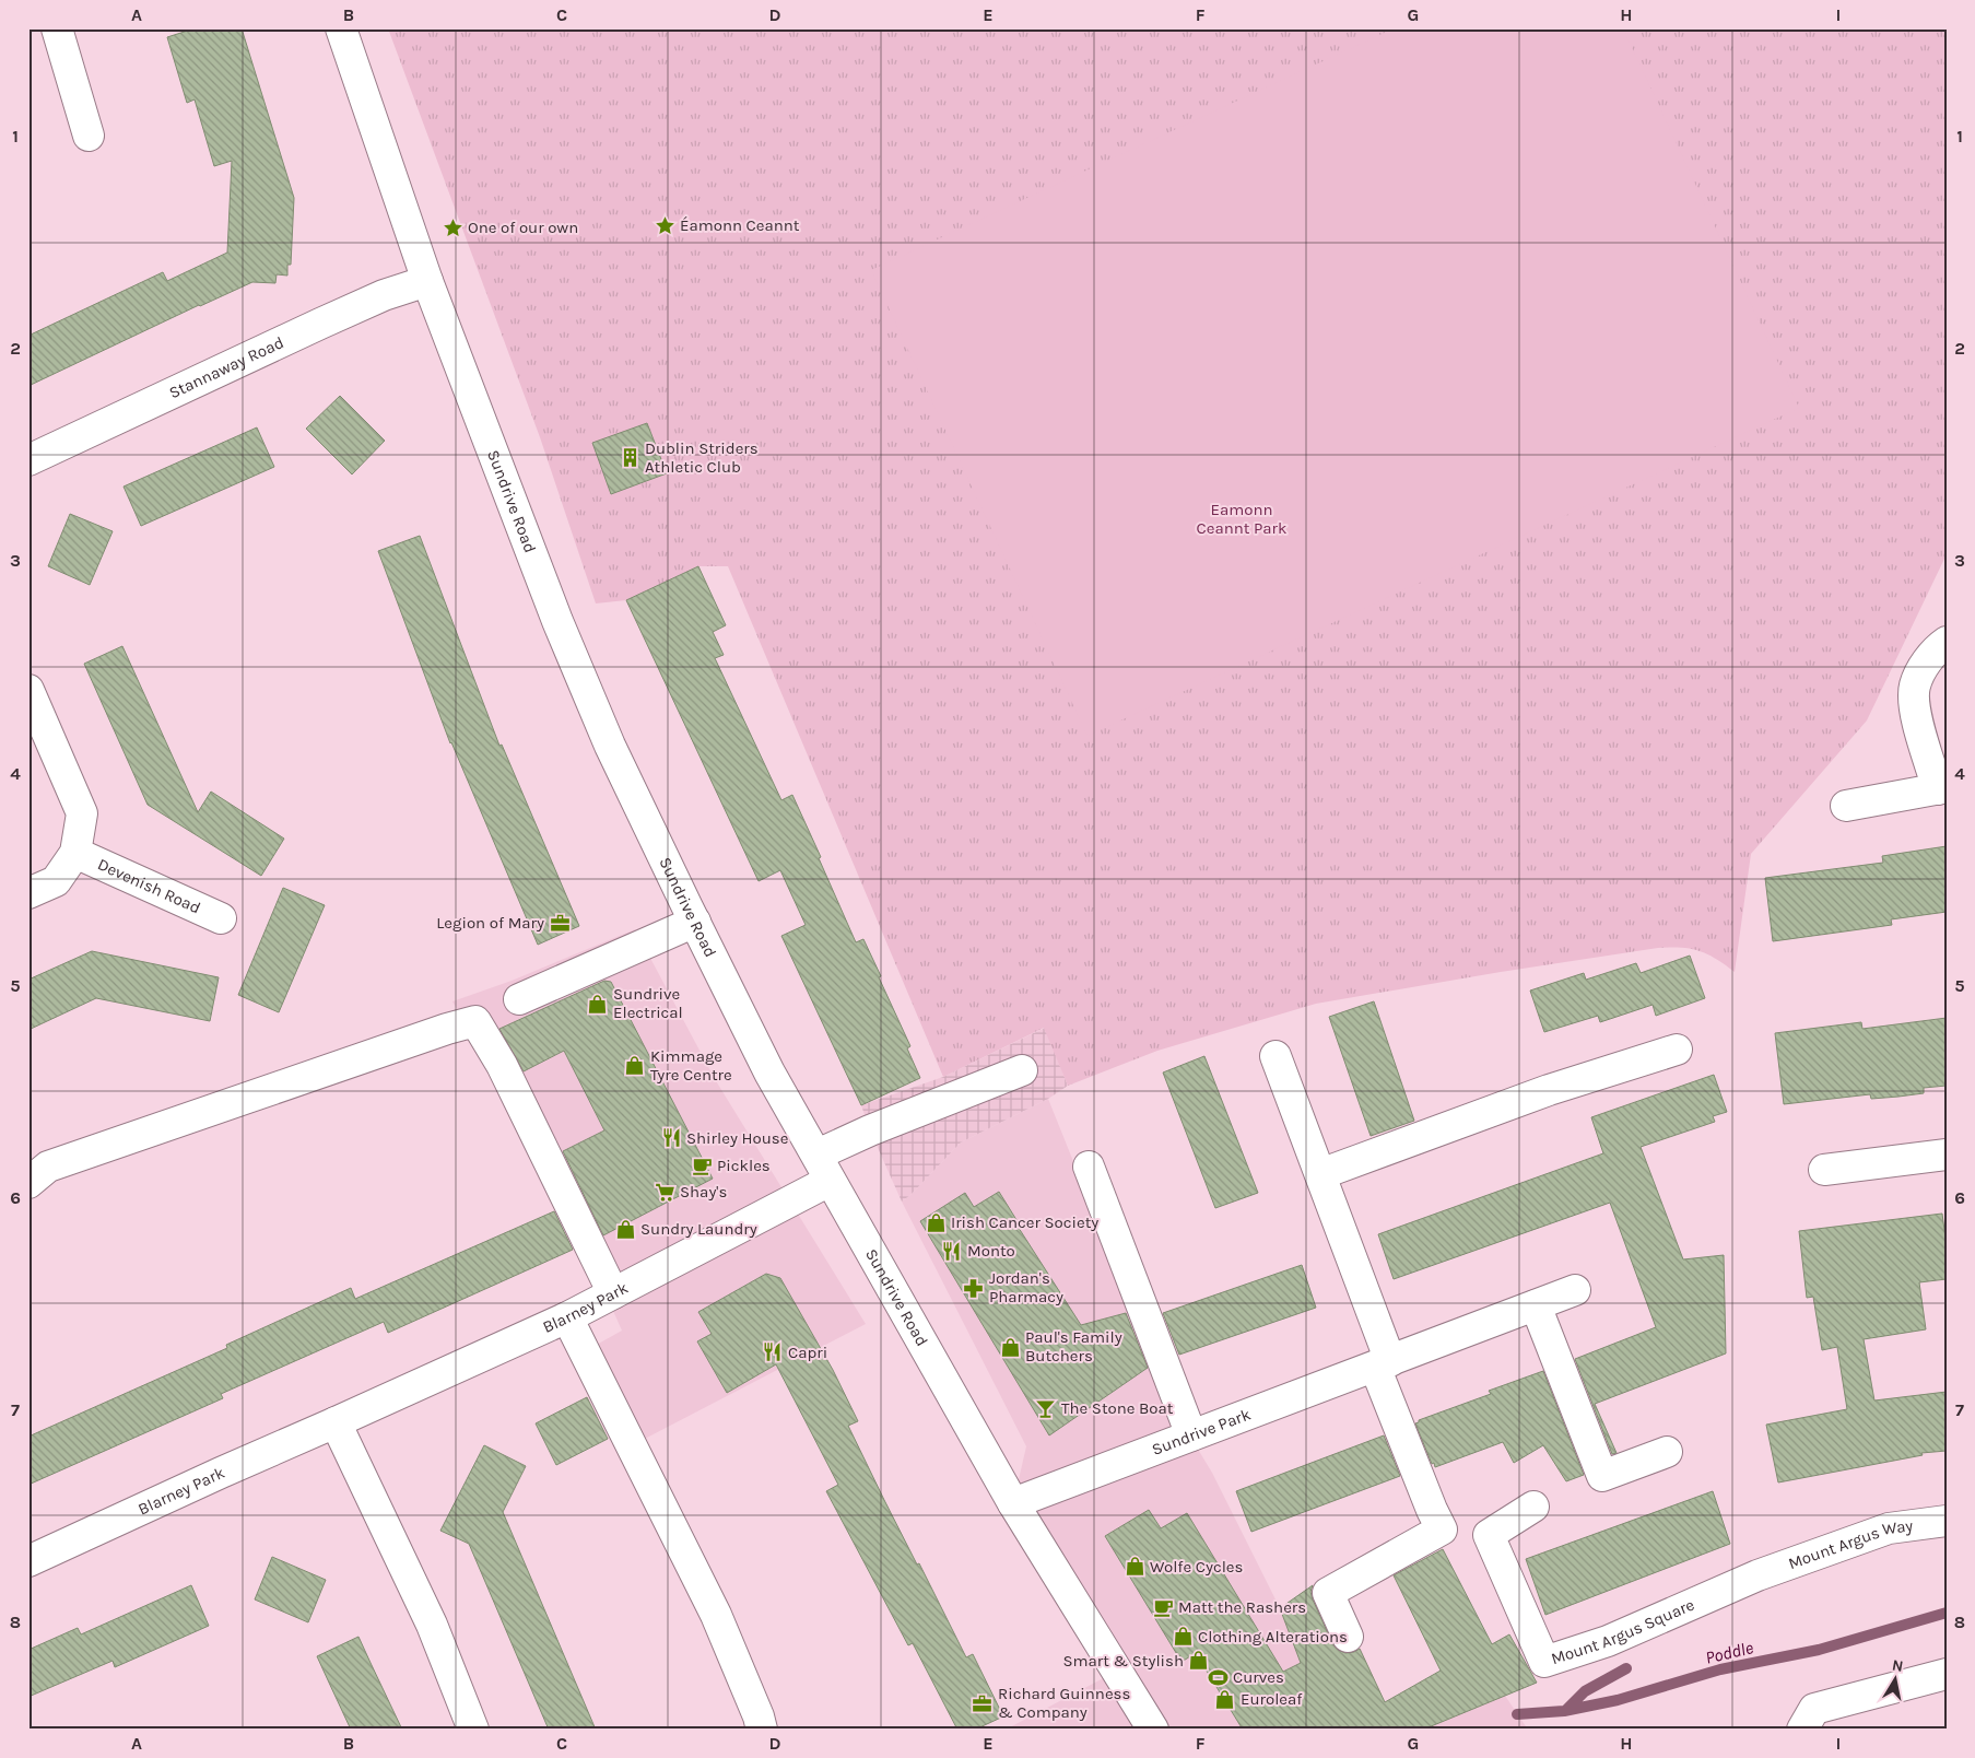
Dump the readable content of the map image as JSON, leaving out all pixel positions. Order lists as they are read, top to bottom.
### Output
{
  "streets": {
    "street": [
      "Stannaway Road",
      "Sundrive Road",
      "Devenish Road",
      "Blarney Park",
      "Sundrive Park",
      "Mount Argus Way",
      "Mount Argus Square"
    ]
  },
  "crossings": [
    ["Stannaway Road", "Sundrive Road"],
    ["Sundrive Road", "Blarney Park"],
    ["Sundrive Road", "Sundrive Park"],
    ["Mount Argus Way", "Mount Argus Square"]
  ],
  "water": ["Poddle"],
  "parks": ["Eamonn Ceannt Park"],
  "places": {
    "place": ["Éamonn Ceannt", "One of our own"],
    "building": ["Dublin Striders Athletic Club"],
    "office": ["Legion of Mary", "Richard Guinness & Company"],
    "shop": [
      "Sundrive Electrical",
      "Kimmage Tyre Centre",
      "Irish Cancer Society",
      "Sundry Laundry",
      "Paul's Family Butchers",
      "Wolfe Cycles",
      "Clothing Alterations",
      "Smart & Stylish",
      "Euroleaf"
    ],
    "restaurant": ["Shirley House", "Monto", "Capri"],
    "cafe": ["Pickles", "Matt the Rashers"],
    "supermarket": ["Shay's"],
    "pharmacy": ["Jordan's Pharmacy"],
    "bar": ["The Stone Boat"],
    "sports": ["Curves"]
  },
  "north": "top",
  "grid": {
    "columns": [
      "A",
      "B",
      "C",
      "D",
      "E",
      "F",
      "G",
      "H",
      "I"
    ],
    "rows": [
      "1",
      "2",
      "3",
      "4",
      "5",
      "6",
      "7",
      "8"
    ]
  }
}
